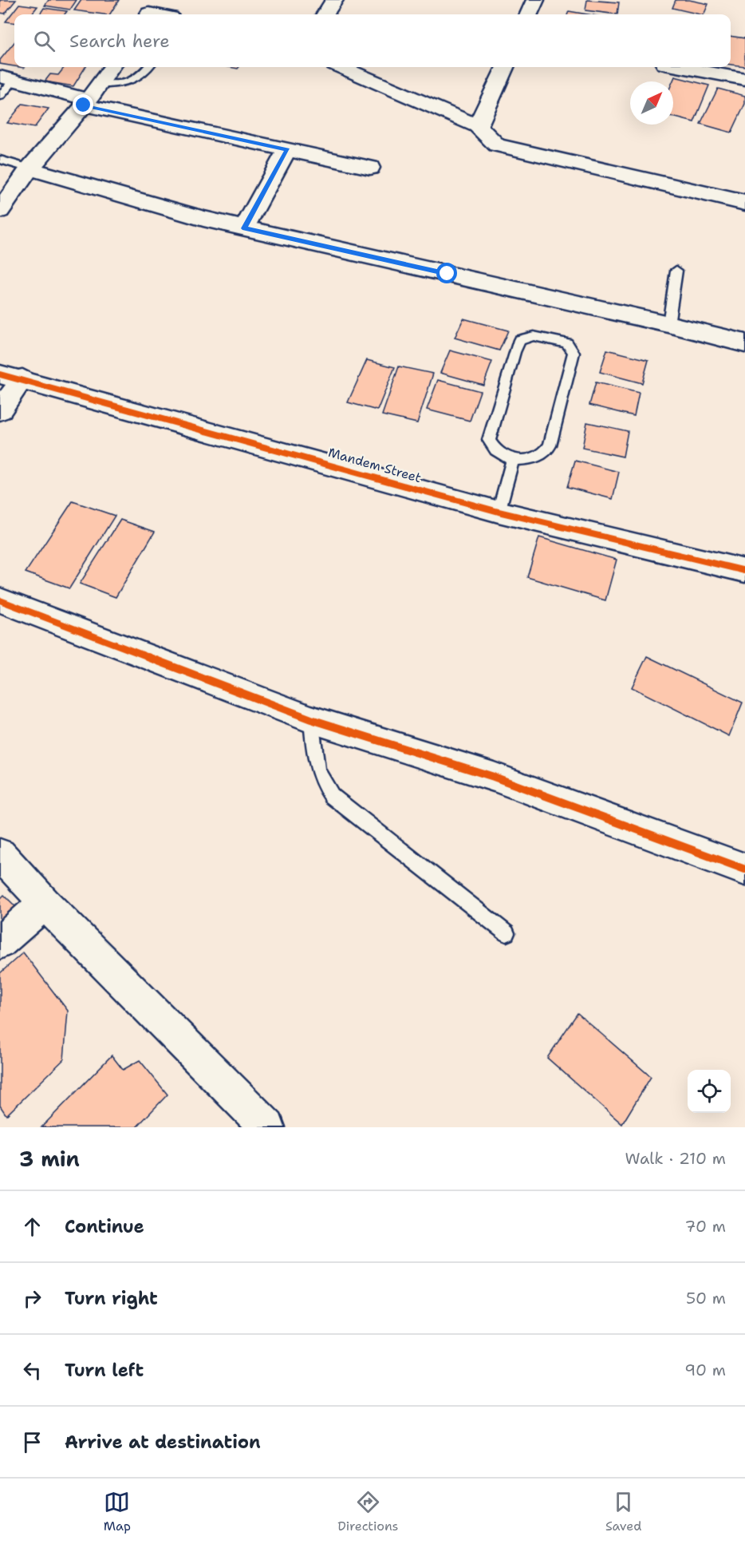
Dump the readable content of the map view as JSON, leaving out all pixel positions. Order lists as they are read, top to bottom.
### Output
{
  "streets": {
    "street": ["Mandem Street"]
  },
  "north": "top right",
  "page": {
    "search": "Search here",
    "heading": ["3 min", "Walk · 210 m"],
    "list": [
      ["Continue", "70 m"],
      ["Turn right", "50 m"],
      ["Turn left", "90 m"],
      "Arrive at destination"
    ],
    "nav": ["Map", "Directions", "Saved"]
  }
}
